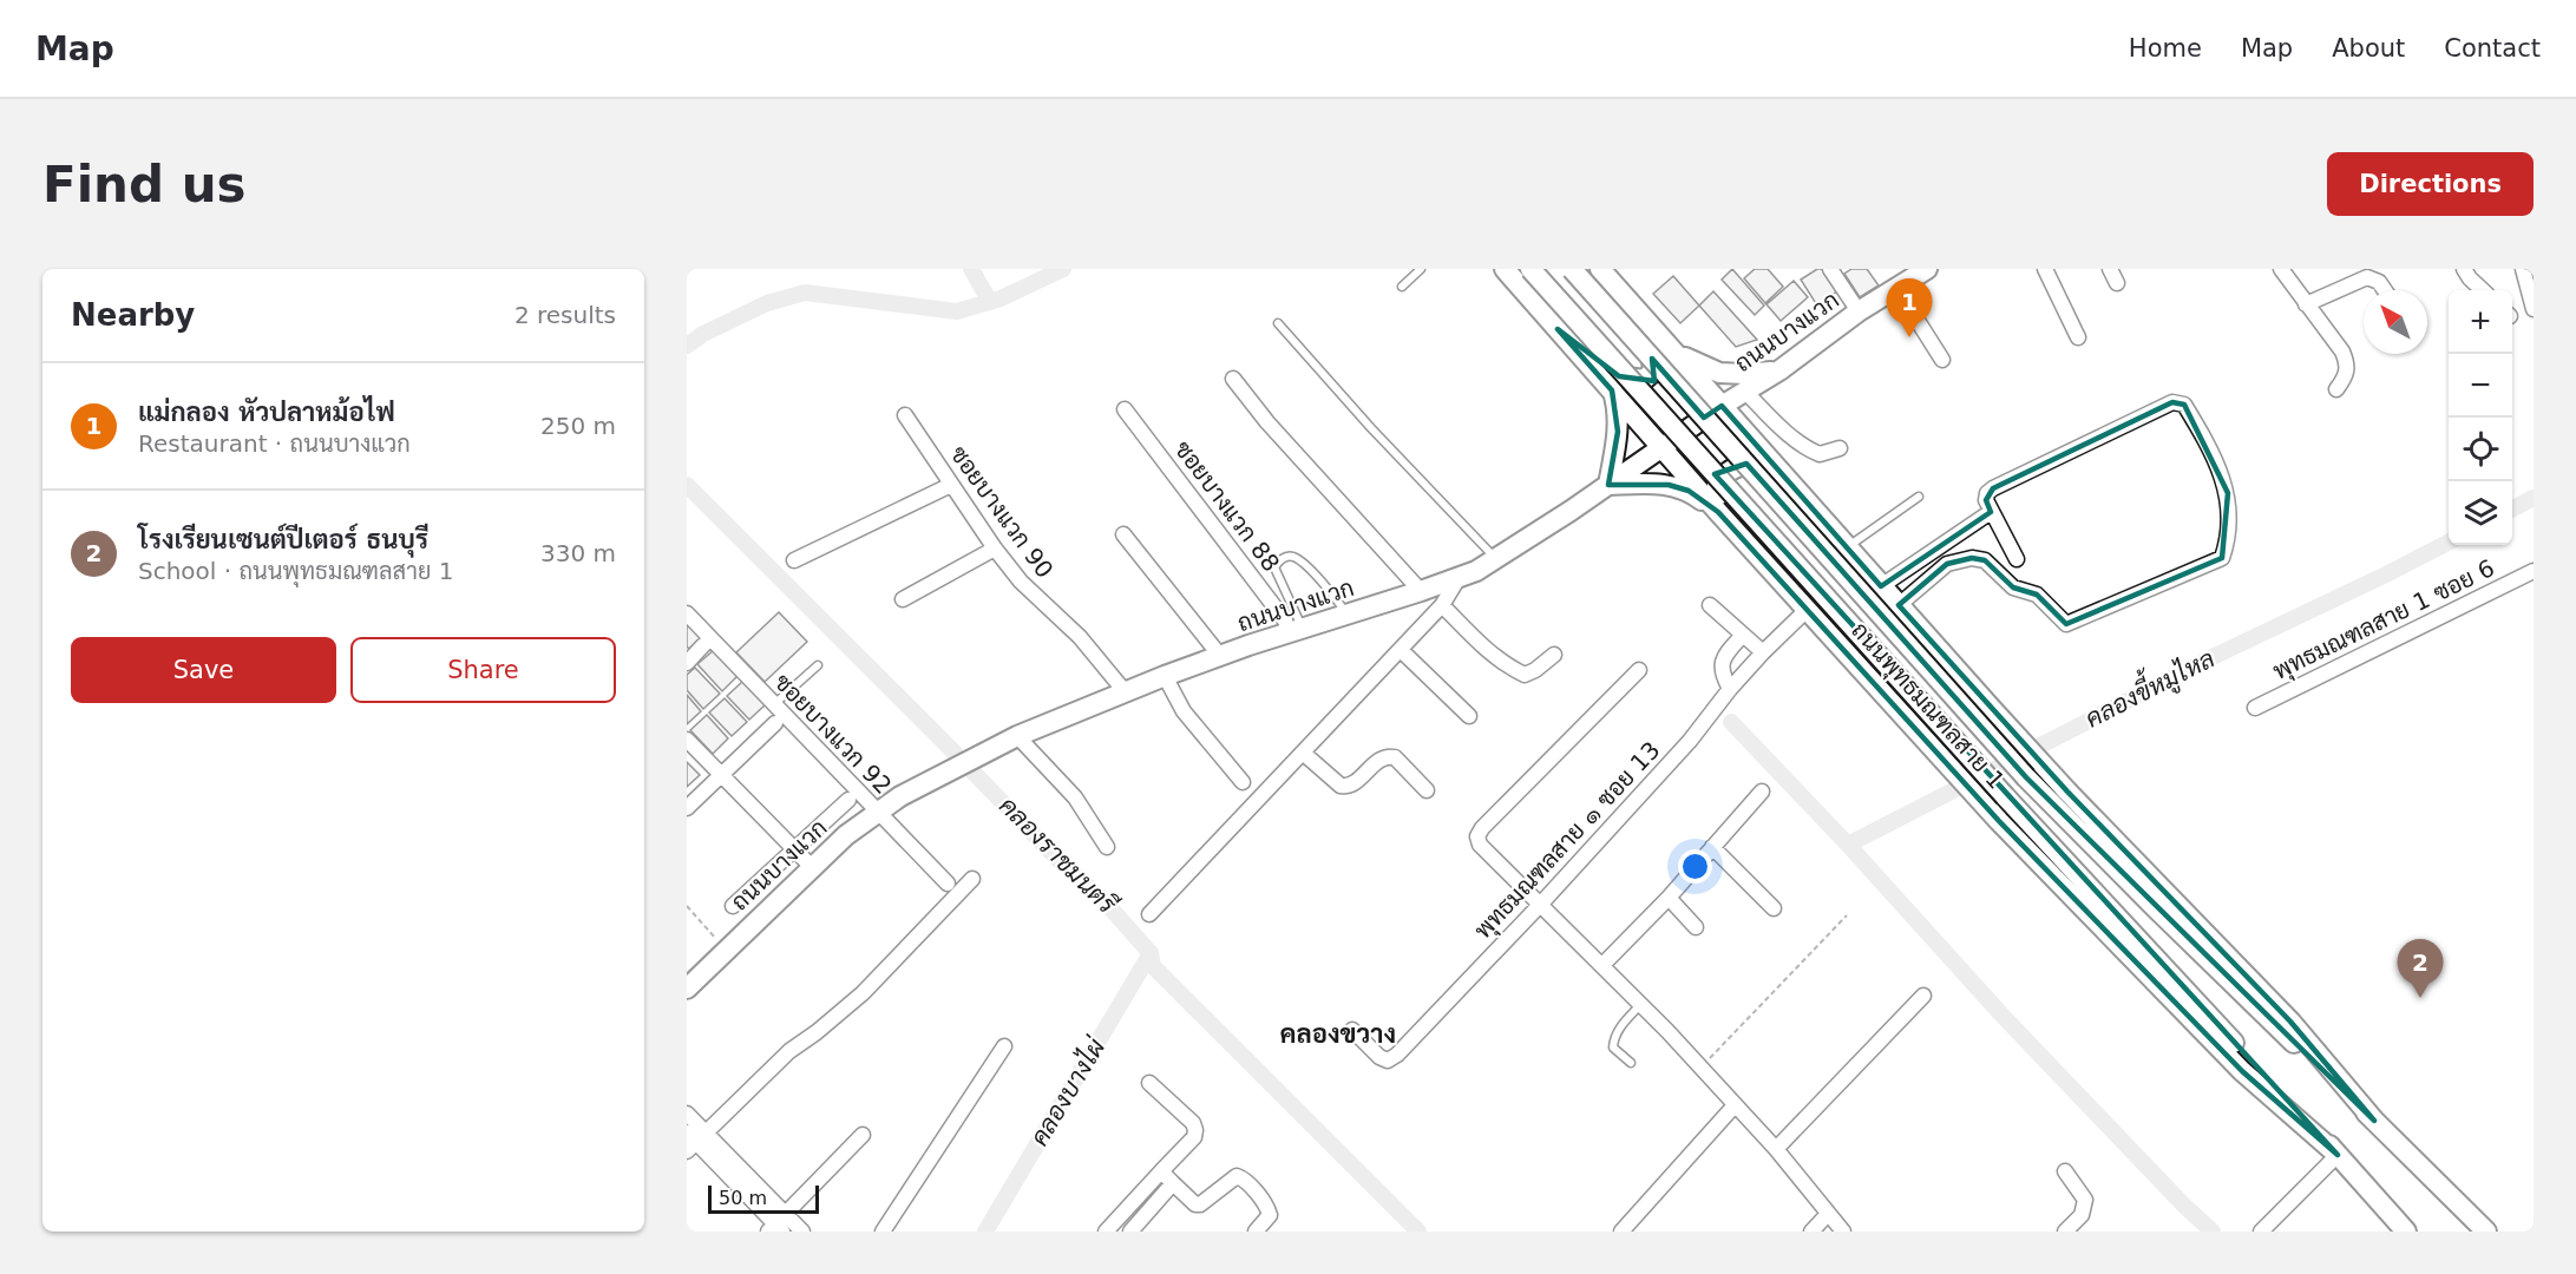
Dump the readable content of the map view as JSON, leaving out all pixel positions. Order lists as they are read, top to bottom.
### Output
{
  "streets": {
    "main road": ["ถนนบางแวก", "ถนนพุทธมณฑลสาย 1"],
    "street": [
      "ซอยบางแวก 88",
      "ซอยบางแวก 90",
      "พุทธมณฑลสาย 1 ซอย 6",
      "ซอยบางแวก 92",
      "พุทธมณฑลสาย ๑ ซอย 13"
    ]
  },
  "crossings": [
    ["ถนนบางแวก", "ซอยบางแวก 88"],
    ["ถนนบางแวก", "ซอยบางแวก 90"],
    ["ถนนบางแวก", "ถนนพุทธมณฑลสาย 1"],
    ["ถนนบางแวก", "ซอยบางแวก 92"],
    ["ถนนพุทธมณฑลสาย 1", "พุทธมณฑลสาย ๑ ซอย 13"]
  ],
  "districts": ["คลองขวาง"],
  "water": ["คลองขี้หมูไหล", "คลองราชมนตรี", "คลองบางไผ่"],
  "scale_bar": "50 m",
  "north": "top left",
  "page": {
    "header": "Map",
    "nav": [
      "Home",
      "Map",
      "About",
      "Contact"
    ],
    "buttons": [
      "Directions",
      ["Save", "Share"]
    ],
    "title": "Find us",
    "heading": ["Nearby", "2 results"],
    "pins": ["1", "2"],
    "map_buttons": ["+", "−"],
    "list": [
      {
        "mark": "1",
        "name": "แม่กลอง หัวปลาหม้อไฟ",
        "note": "Restaurant · ถนนบางแวก",
        "value": "250 m"
      },
      {
        "mark": "2",
        "name": "โรงเรียนเซนต์ปีเตอร์ ธนบุรี",
        "note": "School · ถนนพุทธมณฑลสาย 1",
        "value": "330 m"
      }
    ],
    "scale": "50 m"
  }
}
